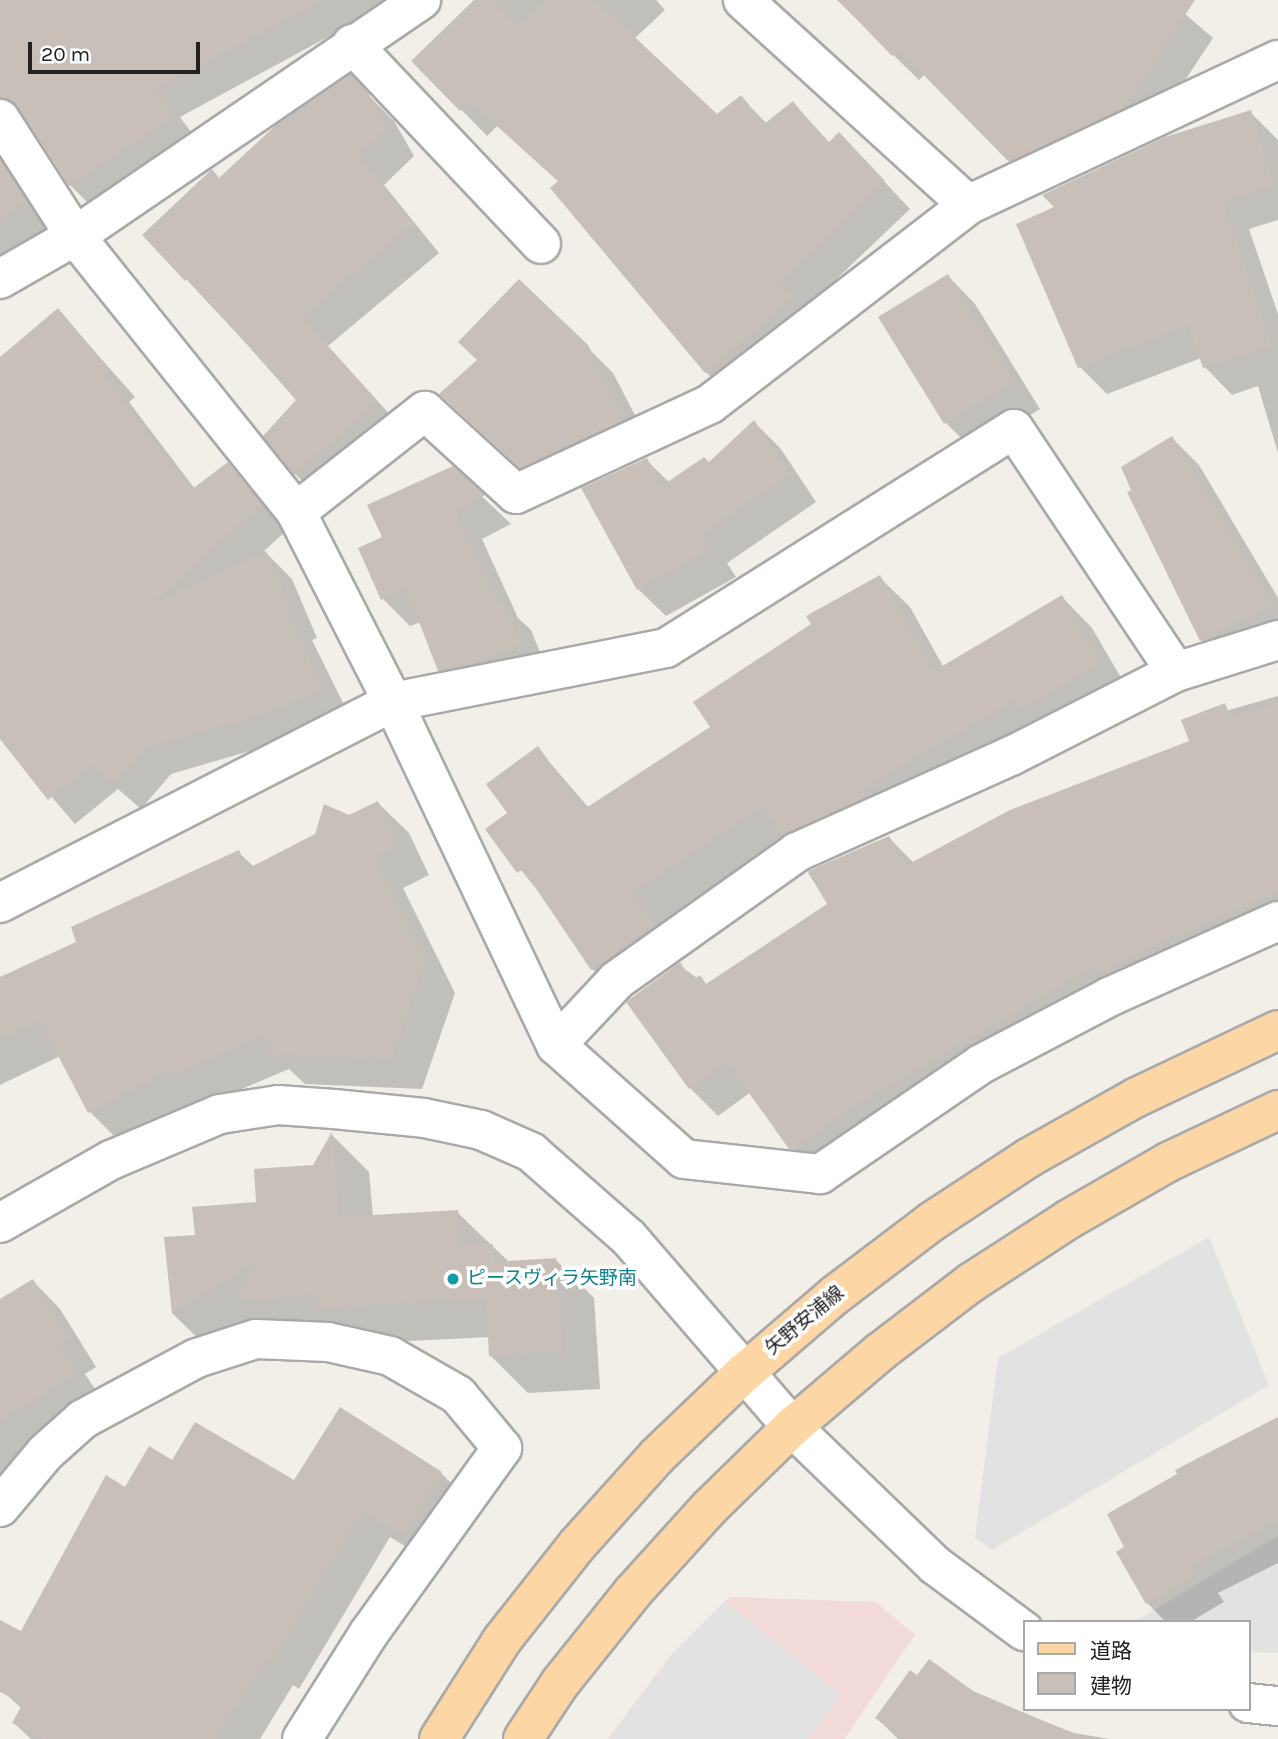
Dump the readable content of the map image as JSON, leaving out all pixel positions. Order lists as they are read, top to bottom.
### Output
{
  "streets": {
    "main road": ["矢野安浦線"]
  },
  "places": ["ピースヴィラ矢野南"],
  "legend": ["道路", "建物"],
  "scale_bar": "20 m"
}
